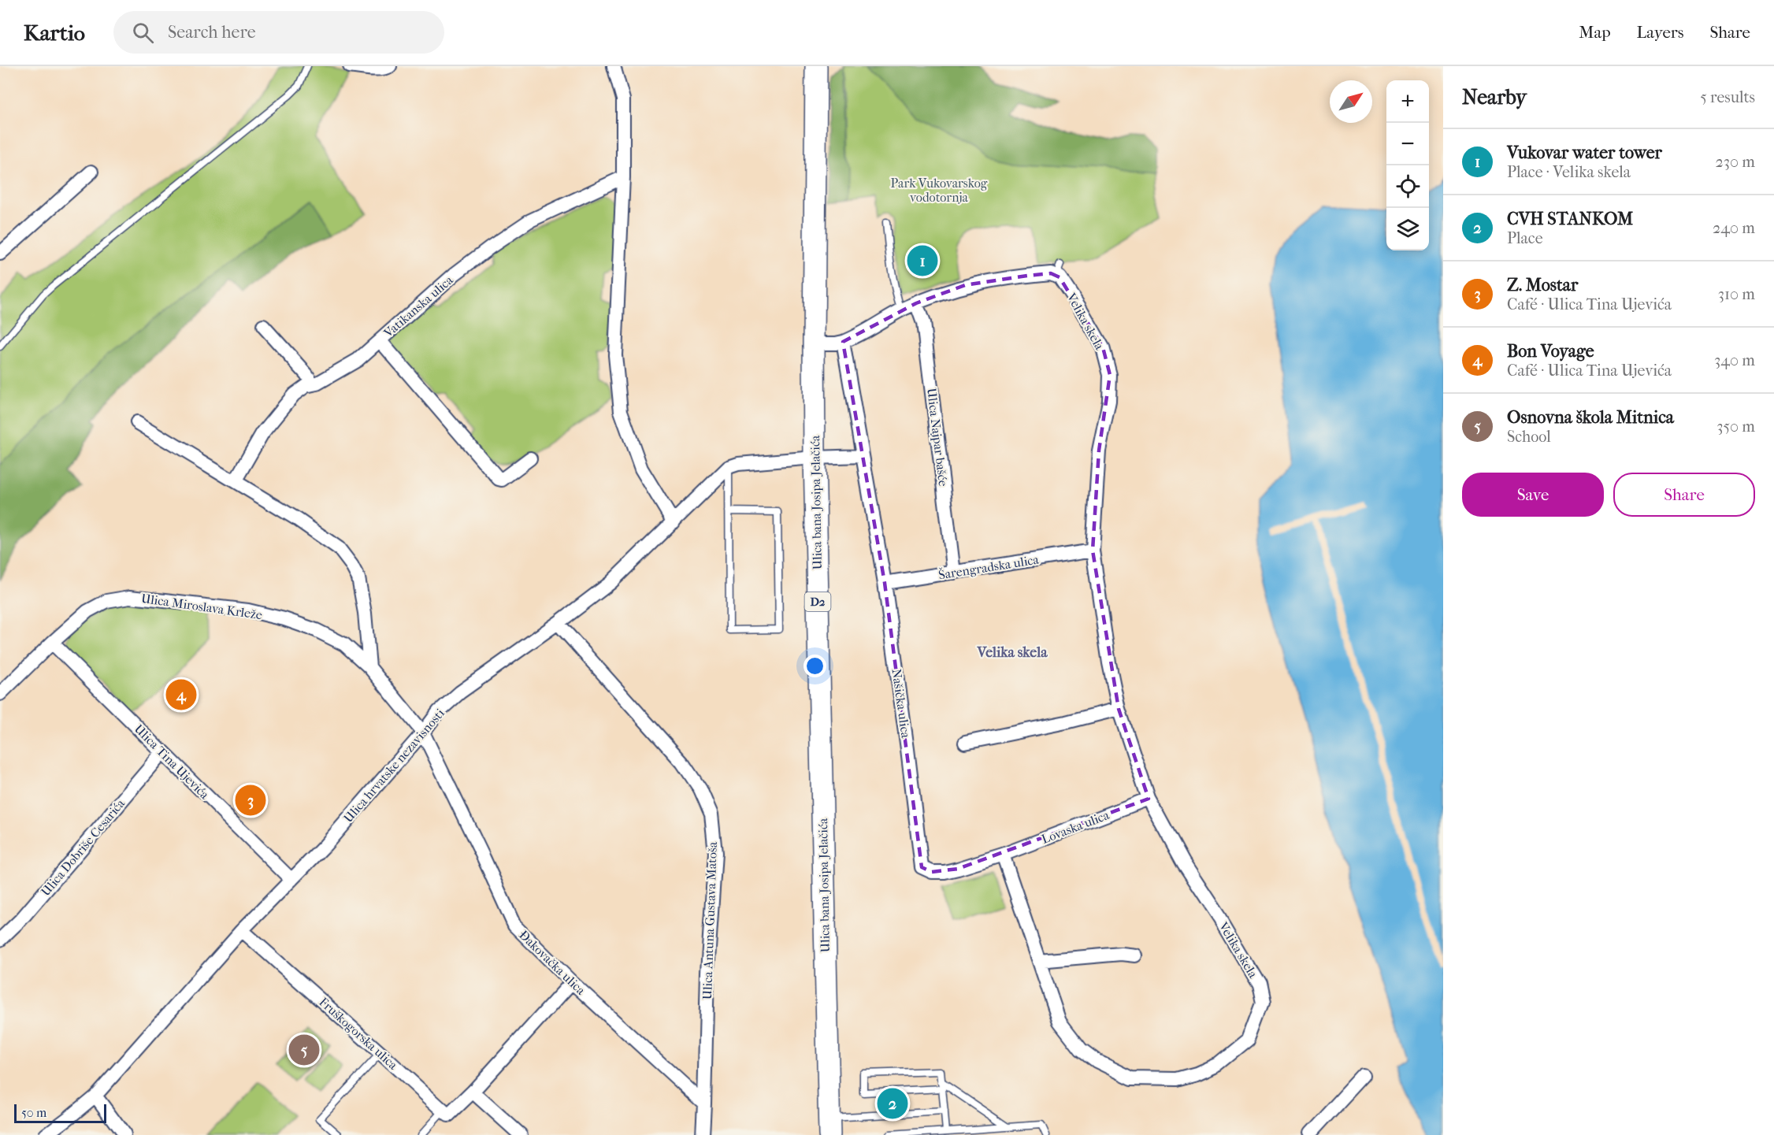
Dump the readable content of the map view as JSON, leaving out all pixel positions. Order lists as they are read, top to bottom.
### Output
{
  "streets": {
    "main road": ["Ulica bana Josipa Jelačića", "D2"],
    "street": [
      "Vatikanska ulica",
      "Velika skela",
      "Ulica Najpar bašće",
      "Šarengradska ulica",
      "Ulica Miroslava Krleže",
      "Našička ulica",
      "Ulica Tina Ujevića",
      "Ulica hrvatske nezavisnosti",
      "Lovaska ulica",
      "Ulica Dobriše Cesarića",
      "Ulica Antuna Gustava Matoša",
      "Đakovačka ulica",
      "Fruškogorska ulica"
    ]
  },
  "crossings": [
    ["Velika skela", "Ulica Najpar bašće"],
    ["Velika skela", "Ulica bana Josipa Jelačića"],
    ["Velika skela", "Šarengradska ulica"],
    ["Velika skela", "Našička ulica"],
    ["Velika skela", "Lovaska ulica"],
    ["Ulica Najpar bašće", "Šarengradska ulica"],
    ["Šarengradska ulica", "Našička ulica"],
    ["Ulica Miroslava Krleže", "Ulica Tina Ujevića"],
    ["Ulica Miroslava Krleže", "Ulica hrvatske nezavisnosti"],
    ["Ulica Miroslava Krleže", "Đakovačka ulica"],
    ["Našička ulica", "Lovaska ulica"],
    ["Ulica Tina Ujevića", "Ulica hrvatske nezavisnosti"],
    ["Ulica Tina Ujevića", "Ulica Dobriše Cesarića"],
    ["Ulica hrvatske nezavisnosti", "Ulica Antuna Gustava Matoša"],
    ["Ulica hrvatske nezavisnosti", "Đakovačka ulica"],
    ["Ulica hrvatske nezavisnosti", "Fruškogorska ulica"],
    ["Ulica Antuna Gustava Matoša", "Đakovačka ulica"]
  ],
  "districts": ["Velika skela"],
  "parks": ["Park Vukovarskog vodotornja"],
  "scale_bar": "50 m",
  "north": "top right",
  "page": {
    "header": "Kartio",
    "search": "Search here",
    "nav": ["Map", "Layers", "Share"],
    "heading": ["Nearby", "5 results"],
    "map_buttons": ["+", "−"],
    "list": [
      {
        "mark": "1",
        "name": "Vukovar water tower",
        "note": "Place · Velika skela",
        "value": "230 m"
      },
      {
        "mark": "2",
        "name": "CVH STANKOM",
        "note": "Place",
        "value": "240 m"
      },
      {
        "mark": "3",
        "name": "Z. Mostar",
        "note": "Café · Ulica Tina Ujevića",
        "value": "310 m"
      },
      {
        "mark": "4",
        "name": "Bon Voyage",
        "note": "Café · Ulica Tina Ujevića",
        "value": "340 m"
      },
      {
        "mark": "5",
        "name": "Osnovna škola Mitnica",
        "note": "School",
        "value": "350 m"
      }
    ],
    "pins": [
      "1",
      "4",
      "3",
      "5",
      "2"
    ],
    "buttons": ["Save", "Share"],
    "scale": "50 m"
  }
}
